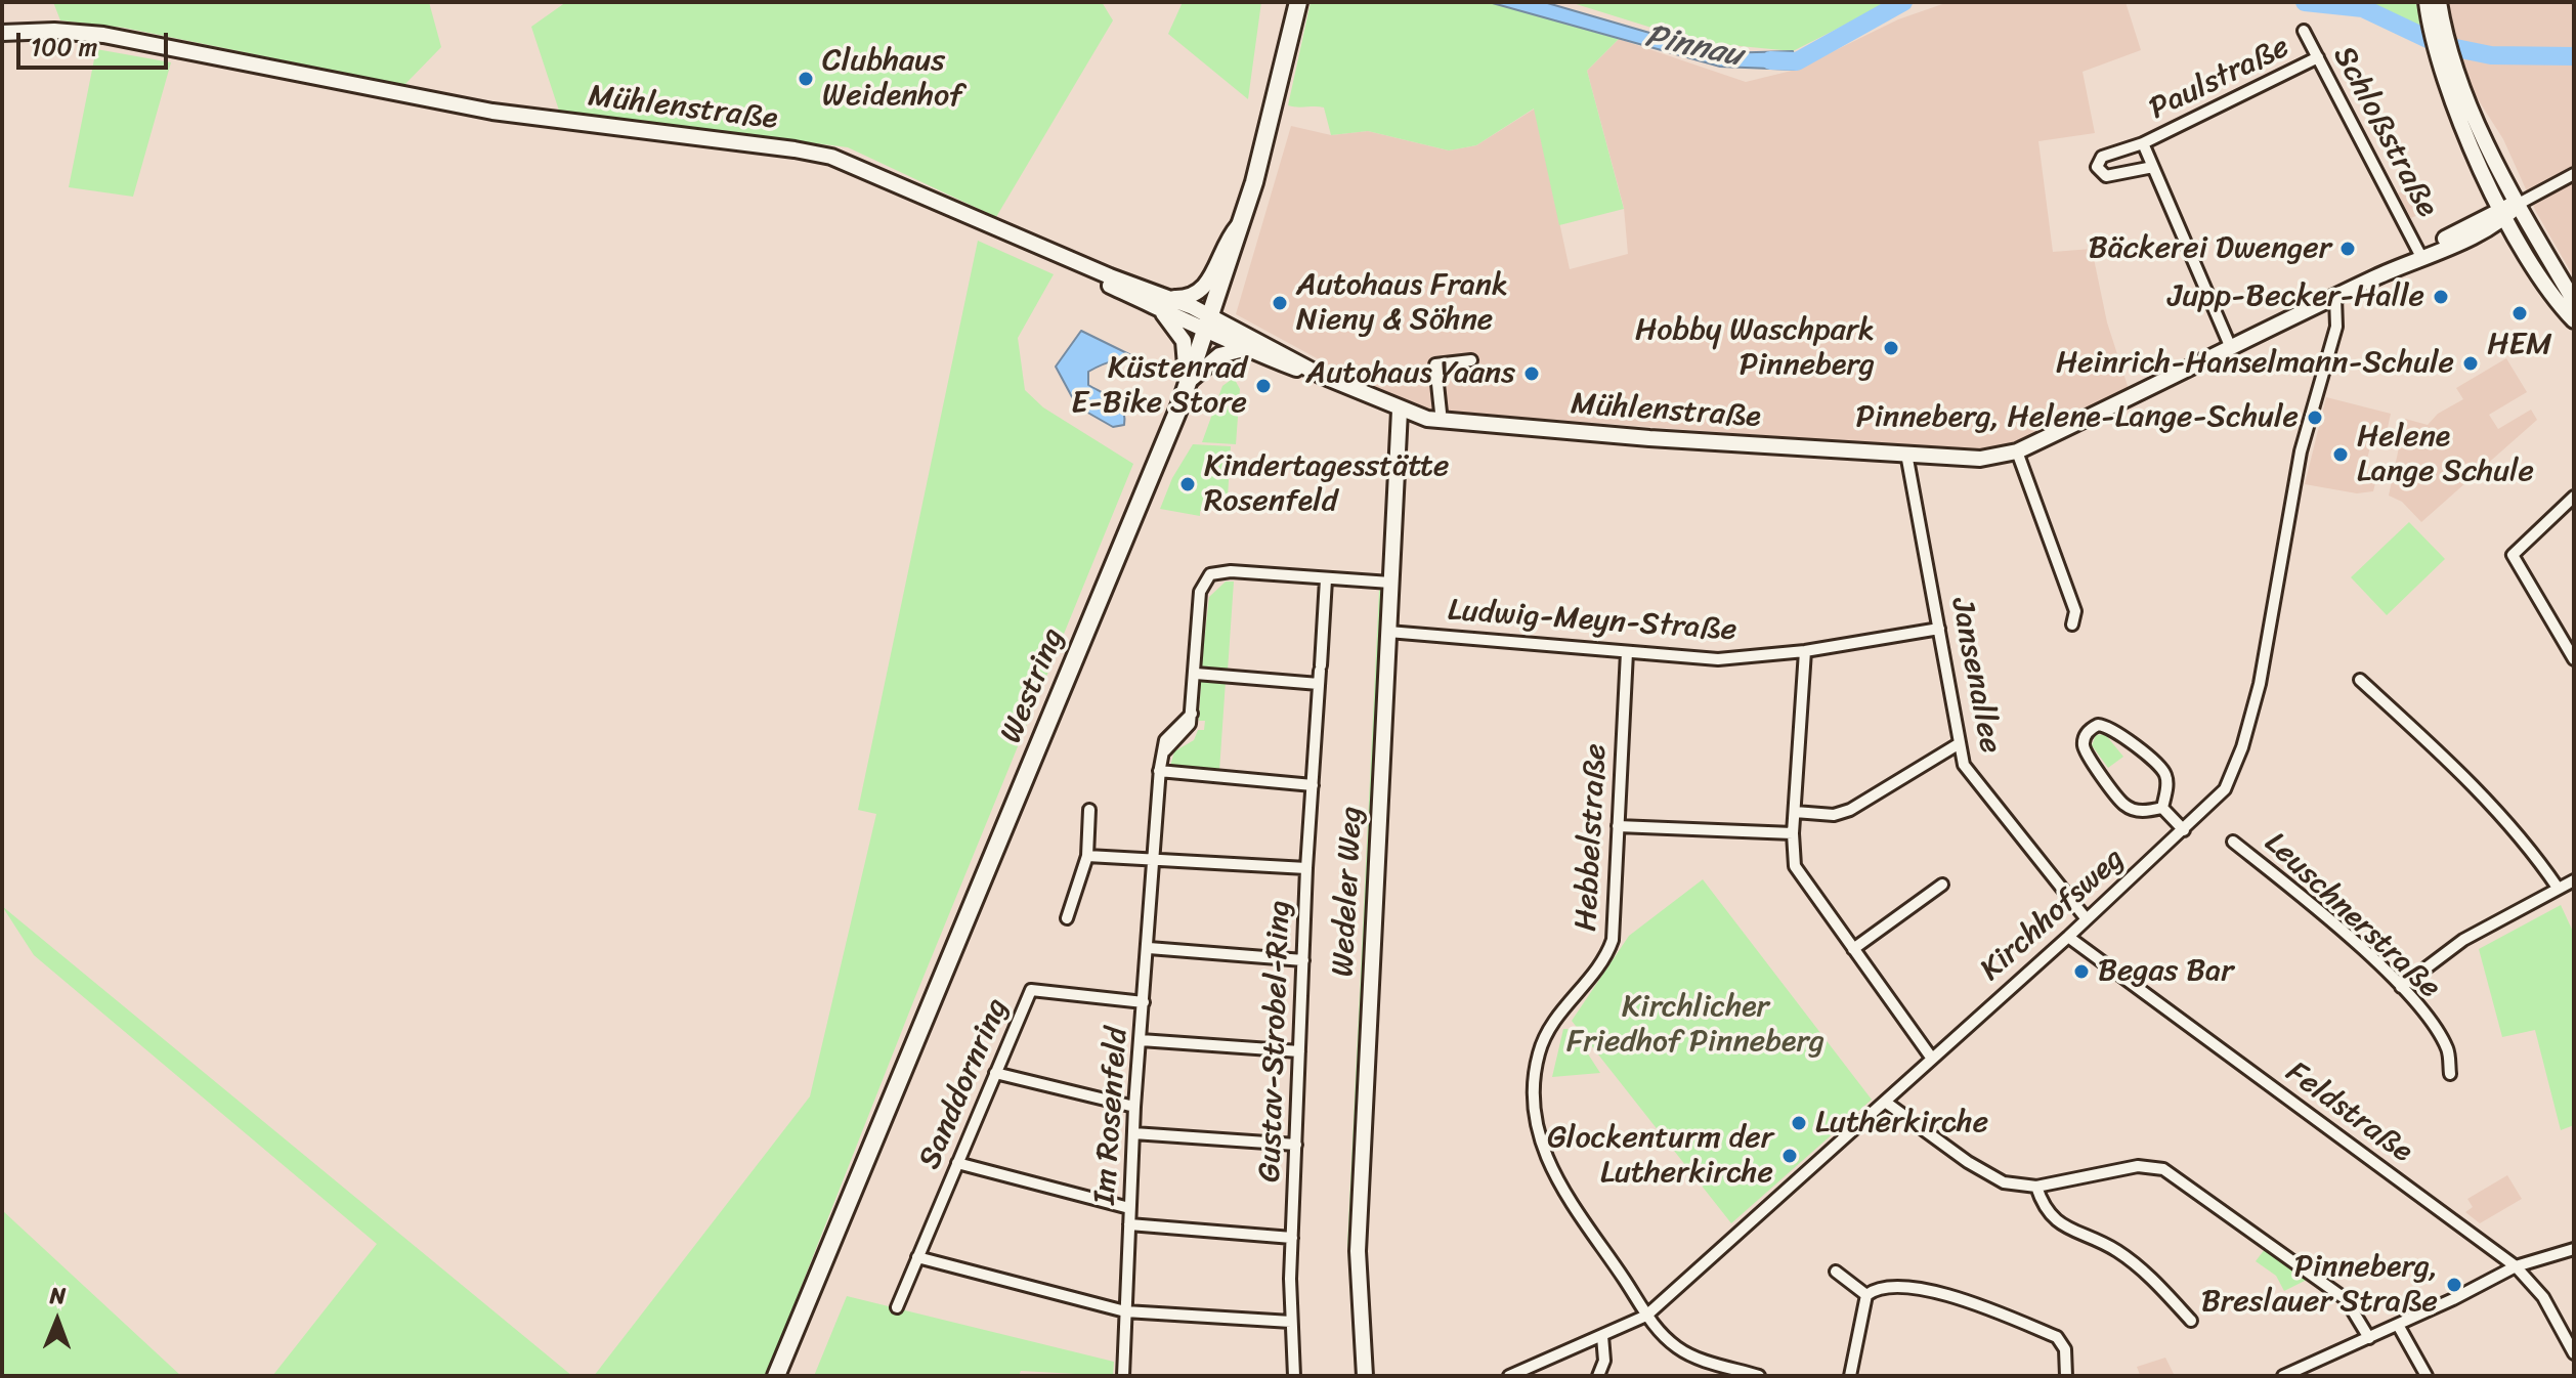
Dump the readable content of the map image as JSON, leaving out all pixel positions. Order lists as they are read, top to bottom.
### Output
{
  "streets": {
    "main road": ["Mühlenstraße", "Westring", "Wedeler Weg"],
    "street": [
      "Paulstraße",
      "Schloßstraße",
      "Ludwig-Meyn-Straße",
      "Jansenallee",
      "Hebbelstraße",
      "Kirchhofsweg",
      "Leuschnerstraße",
      "Gustav-Strobel-Ring",
      "Sanddornring",
      "Feldstraße",
      "Im Rosenfeld"
    ]
  },
  "crossings": [
    ["Paulstraße", "Mühlenstraße"],
    ["Paulstraße", "Schloßstraße"],
    ["Mühlenstraße", "Schloßstraße"],
    ["Mühlenstraße", "Jansenallee"],
    ["Mühlenstraße", "Westring"],
    ["Mühlenstraße", "Wedeler Weg"],
    ["Mühlenstraße", "Kirchhofsweg"],
    ["Ludwig-Meyn-Straße", "Jansenallee"],
    ["Ludwig-Meyn-Straße", "Hebbelstraße"],
    ["Ludwig-Meyn-Straße", "Wedeler Weg"],
    ["Jansenallee", "Kirchhofsweg"],
    ["Hebbelstraße", "Kirchhofsweg"],
    ["Wedeler Weg", "Im Rosenfeld"],
    ["Kirchhofsweg", "Feldstraße"],
    ["Gustav-Strobel-Ring", "Im Rosenfeld"],
    ["Sanddornring", "Im Rosenfeld"]
  ],
  "water": ["Pinnau"],
  "parks": ["Kirchlicher Friedhof Pinneberg"],
  "places": [
    "Clubhaus Weidenhof",
    "Bäckerei Dwenger",
    "Jupp-Becker-Halle",
    "Autohaus Frank Nieny & Söhne",
    "HEM",
    "Hobby Waschpark Pinneberg",
    "Heinrich-Hanselmann-Schule",
    "Autohaus Yaans",
    "Küstenrad E-Bike Store",
    "Pinneberg, Helene-Lange-Schule",
    "Helene Lange Schule",
    "Kindertagesstätte Rosenfeld",
    "Begas Bar",
    "Lutherkirche",
    "Glockenturm der Lutherkirche",
    "Pinneberg, Breslauer Straße"
  ],
  "scale_bar": "100 m",
  "north": "top"
}
